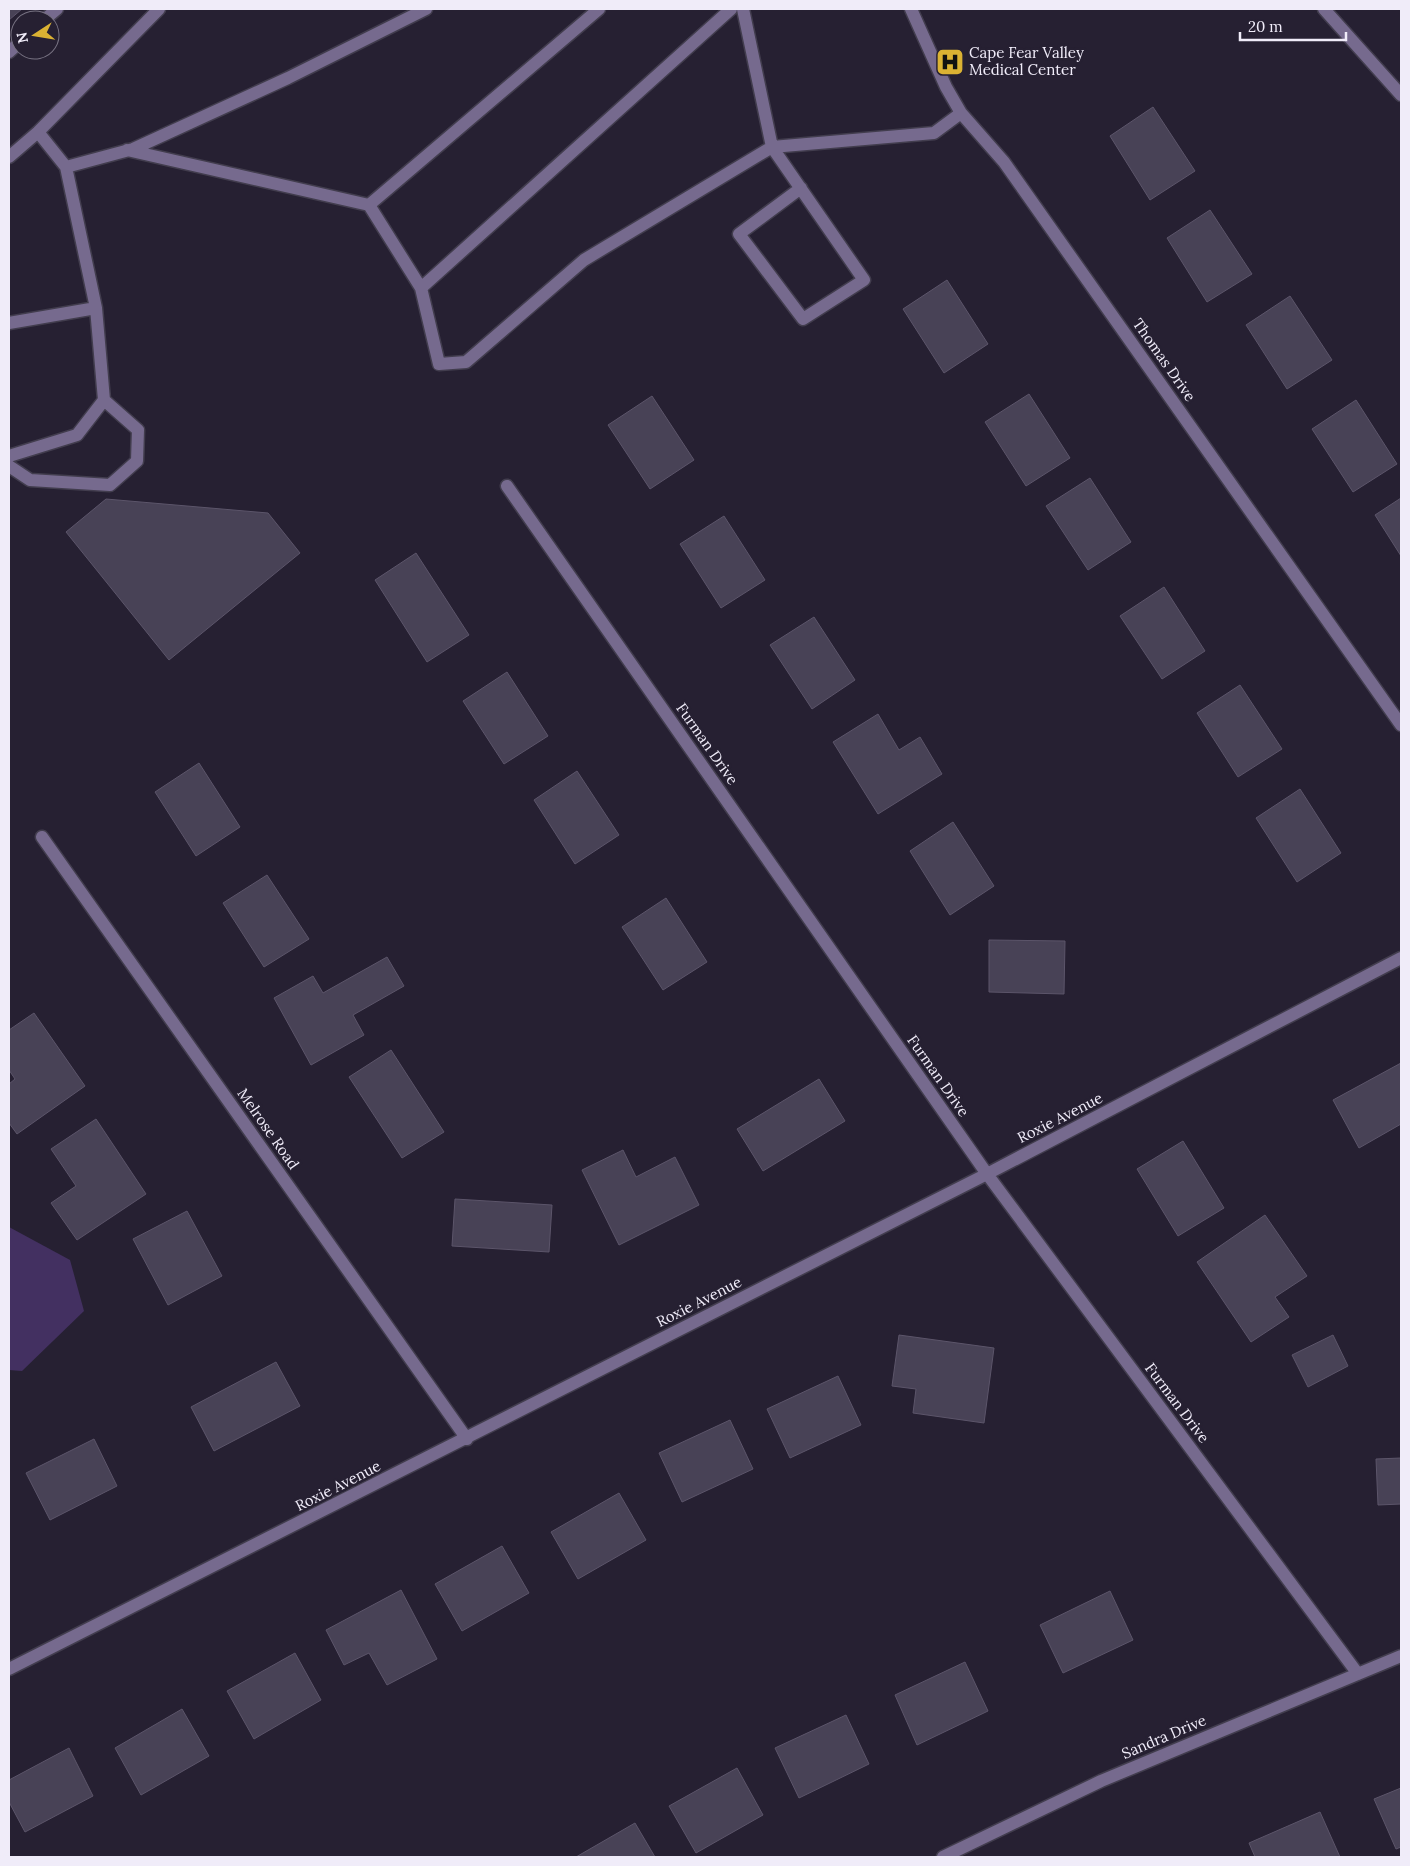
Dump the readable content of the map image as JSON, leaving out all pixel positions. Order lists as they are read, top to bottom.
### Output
{
  "streets": {
    "street": [
      "Thomas Drive",
      "Furman Drive",
      "Roxie Avenue",
      "Melrose Road",
      "Sandra Drive"
    ]
  },
  "crossings": [
    ["Furman Drive", "Roxie Avenue"],
    ["Furman Drive", "Sandra Drive"],
    ["Roxie Avenue", "Melrose Road"]
  ],
  "places": {
    "hospital": ["Cape Fear Valley Medical Center"]
  },
  "scale_bar": "20 m",
  "north": "left"
}
